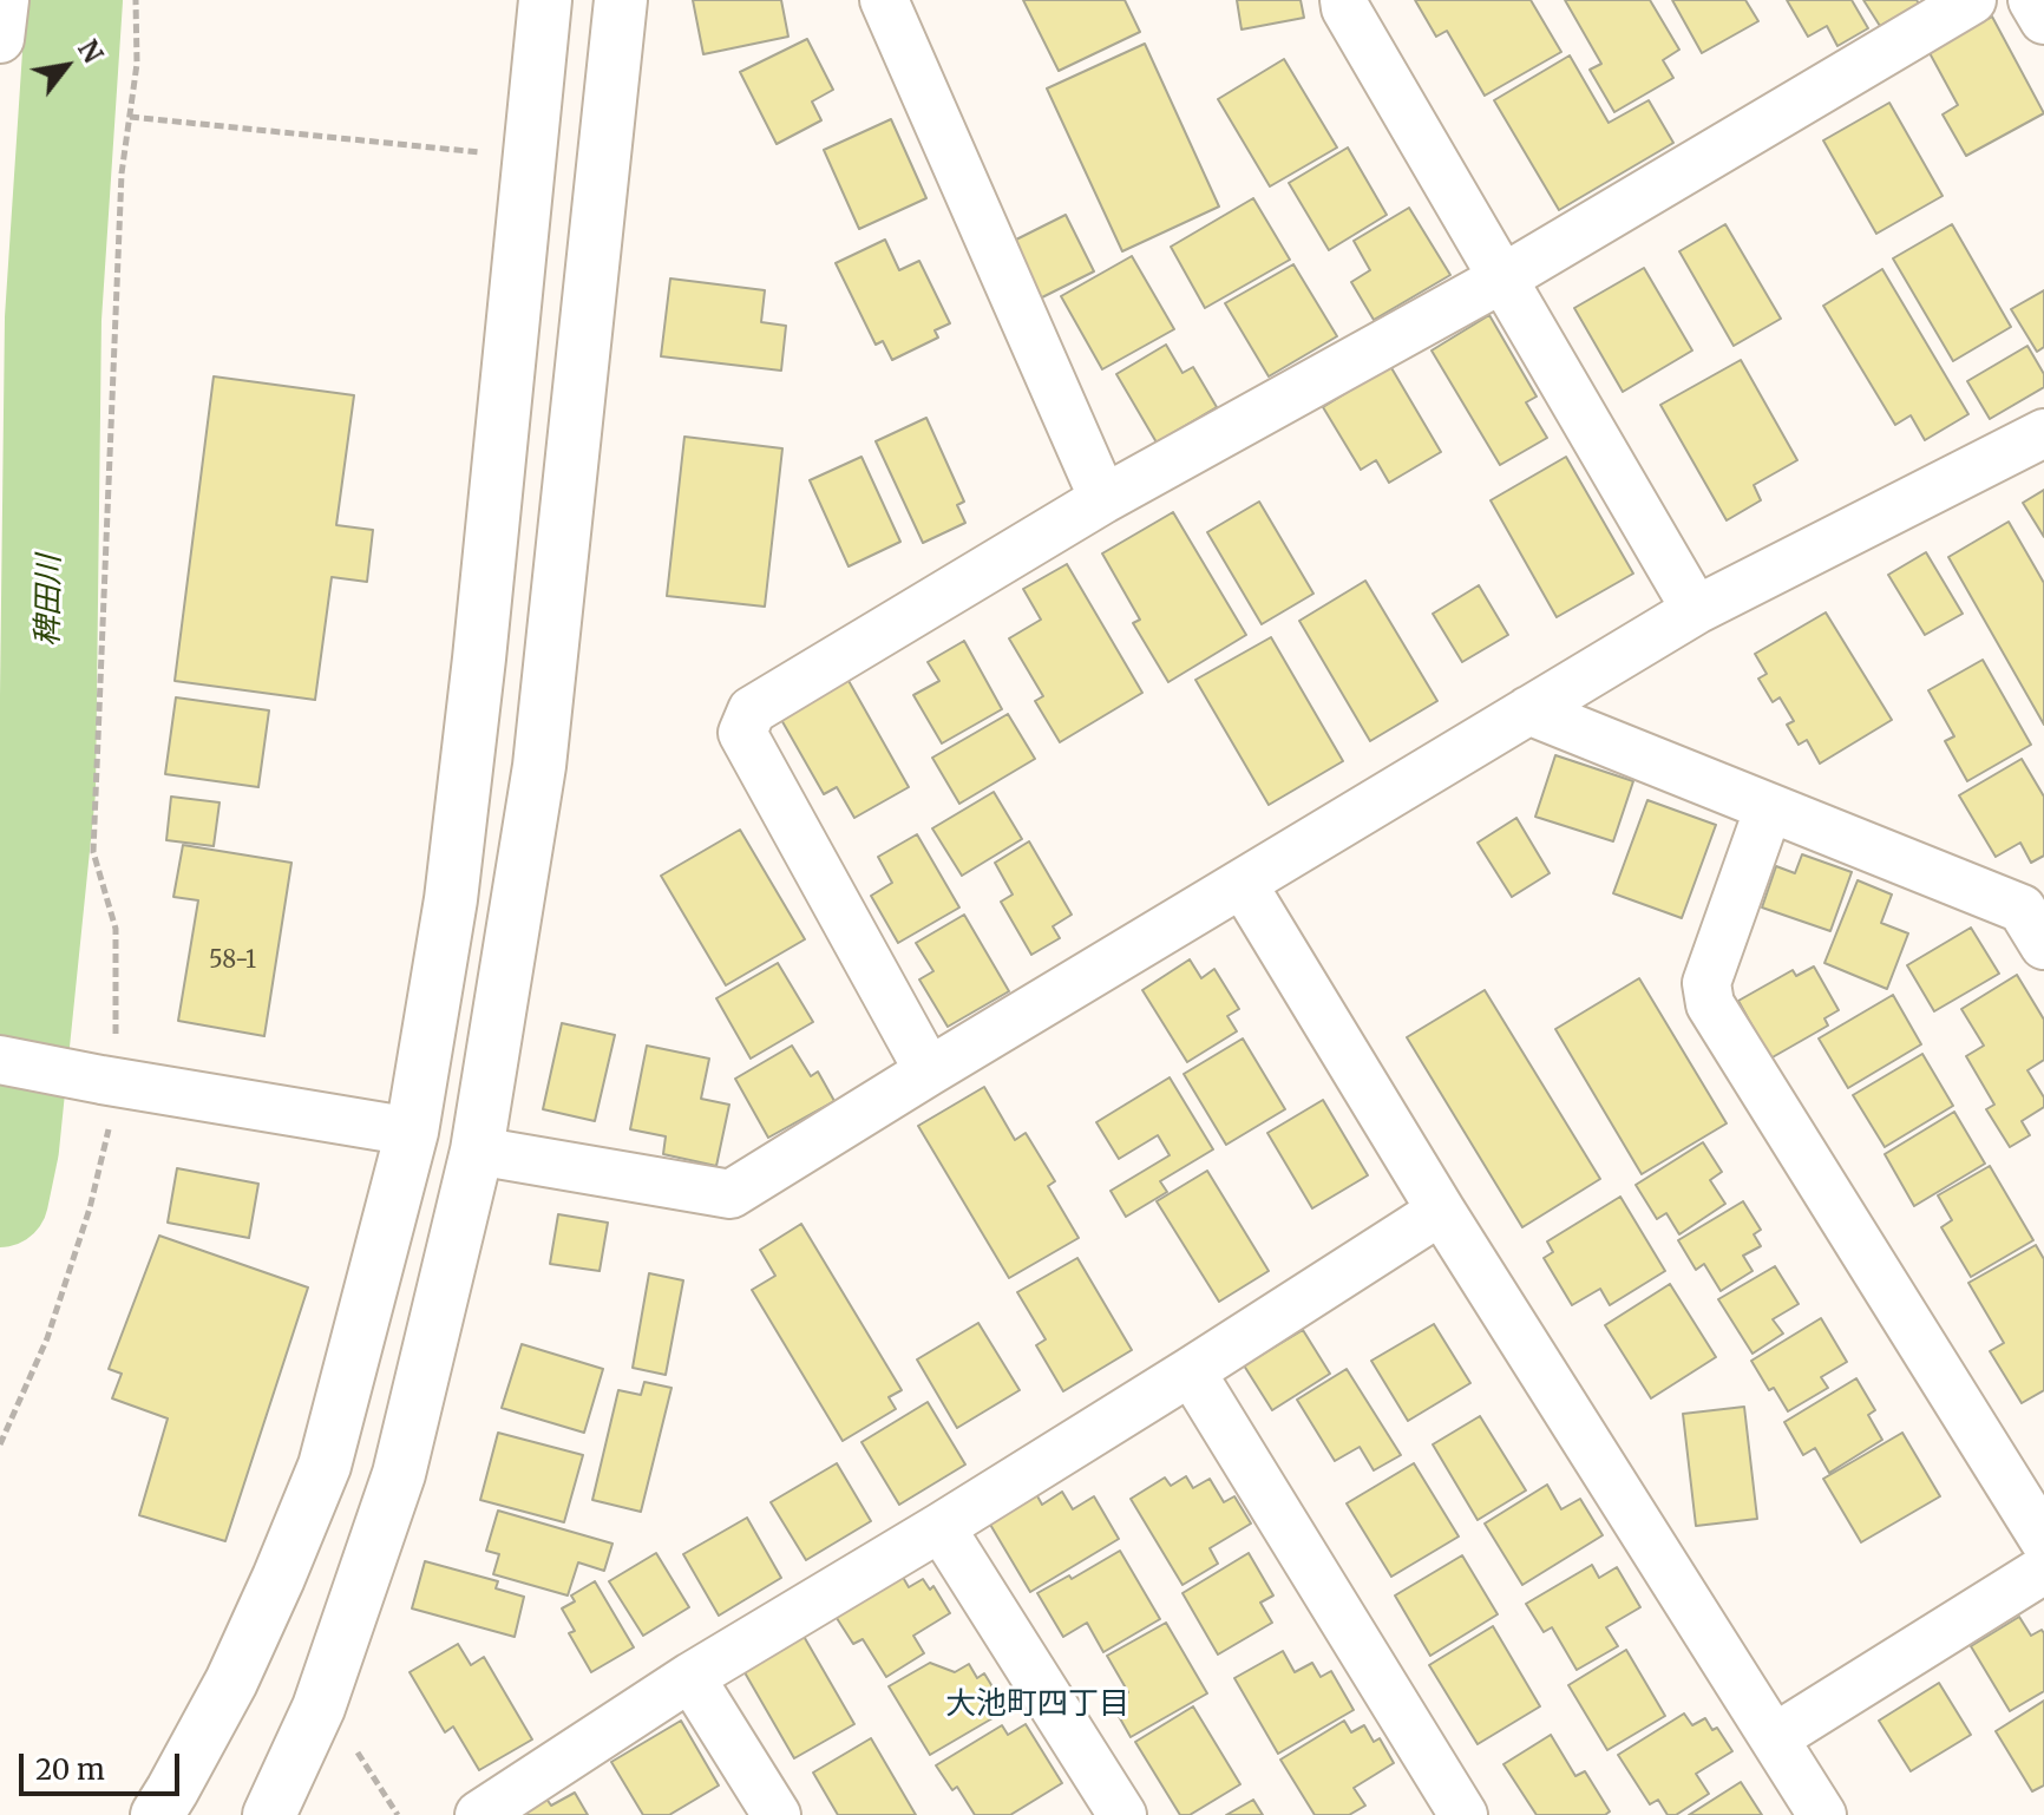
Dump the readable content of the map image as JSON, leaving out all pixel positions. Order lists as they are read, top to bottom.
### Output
{
  "districts": ["大池町四丁目"],
  "water": ["稗田川"],
  "house_numbers": ["58-1"],
  "scale_bar": "20 m",
  "north": "top right"
}
